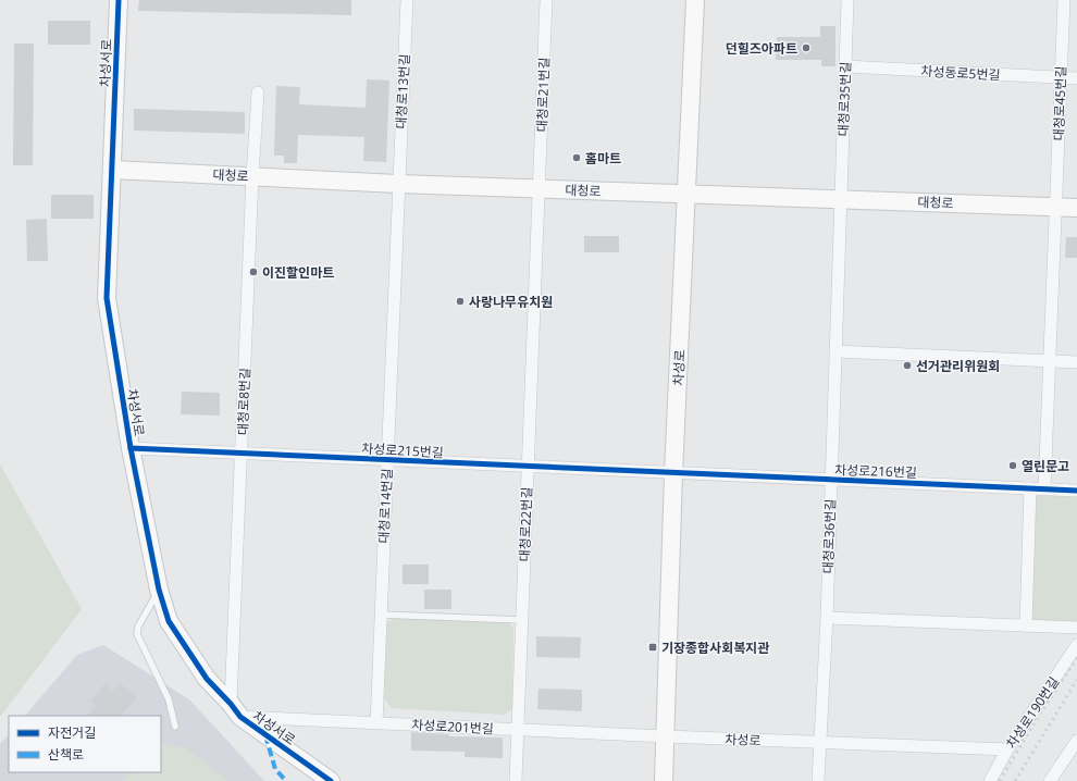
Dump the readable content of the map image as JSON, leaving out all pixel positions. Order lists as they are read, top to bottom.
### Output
{
  "streets": {
    "street": [
      "차성서로",
      "차성동로5번길",
      "대청로13번길",
      "대청로21번길",
      "대청로35번길",
      "대청로45번길",
      "대청로",
      "차성로",
      "대청로8번길",
      "차성로215번길",
      "차성로216번길",
      "대청로14번길",
      "대청로22번길",
      "대청로36번길",
      "차성로190번길",
      "차성로201번길"
    ]
  },
  "crossings": [
    ["차성서로", "대청로"],
    ["차성서로", "대청로8번길"],
    ["차성서로", "차성로215번길"],
    ["차성서로", "차성로201번길"],
    ["차성동로5번길", "대청로35번길"],
    ["차성동로5번길", "대청로45번길"],
    ["대청로13번길", "대청로"],
    ["대청로13번길", "대청로14번길"],
    ["대청로21번길", "대청로"],
    ["대청로21번길", "대청로22번길"],
    ["대청로35번길", "대청로"],
    ["대청로35번길", "대청로36번길"],
    ["대청로45번길", "대청로"],
    ["대청로", "차성로"],
    ["대청로", "대청로8번길"],
    ["대청로", "대청로14번길"],
    ["대청로", "대청로22번길"],
    ["대청로", "대청로36번길"],
    ["차성로", "차성로215번길"],
    ["차성로", "차성로216번길"],
    ["차성로", "대청로36번길"],
    ["차성로", "차성로201번길"],
    ["대청로8번길", "차성로215번길"],
    ["대청로8번길", "차성로201번길"],
    ["차성로215번길", "차성로216번길"],
    ["차성로215번길", "대청로14번길"],
    ["차성로215번길", "대청로22번길"],
    ["차성로216번길", "대청로36번길"],
    ["대청로14번길", "차성로201번길"],
    ["대청로22번길", "차성로201번길"]
  ],
  "places": {
    "other": [
      "던힐즈아파트",
      "홈마트",
      "이진할인마트",
      "사랑나무유치원",
      "선거관리위원회",
      "열린문고"
    ],
    "transit": ["기장종합사회복지관"]
  },
  "legend": ["자전거길", "산책로"]
}
